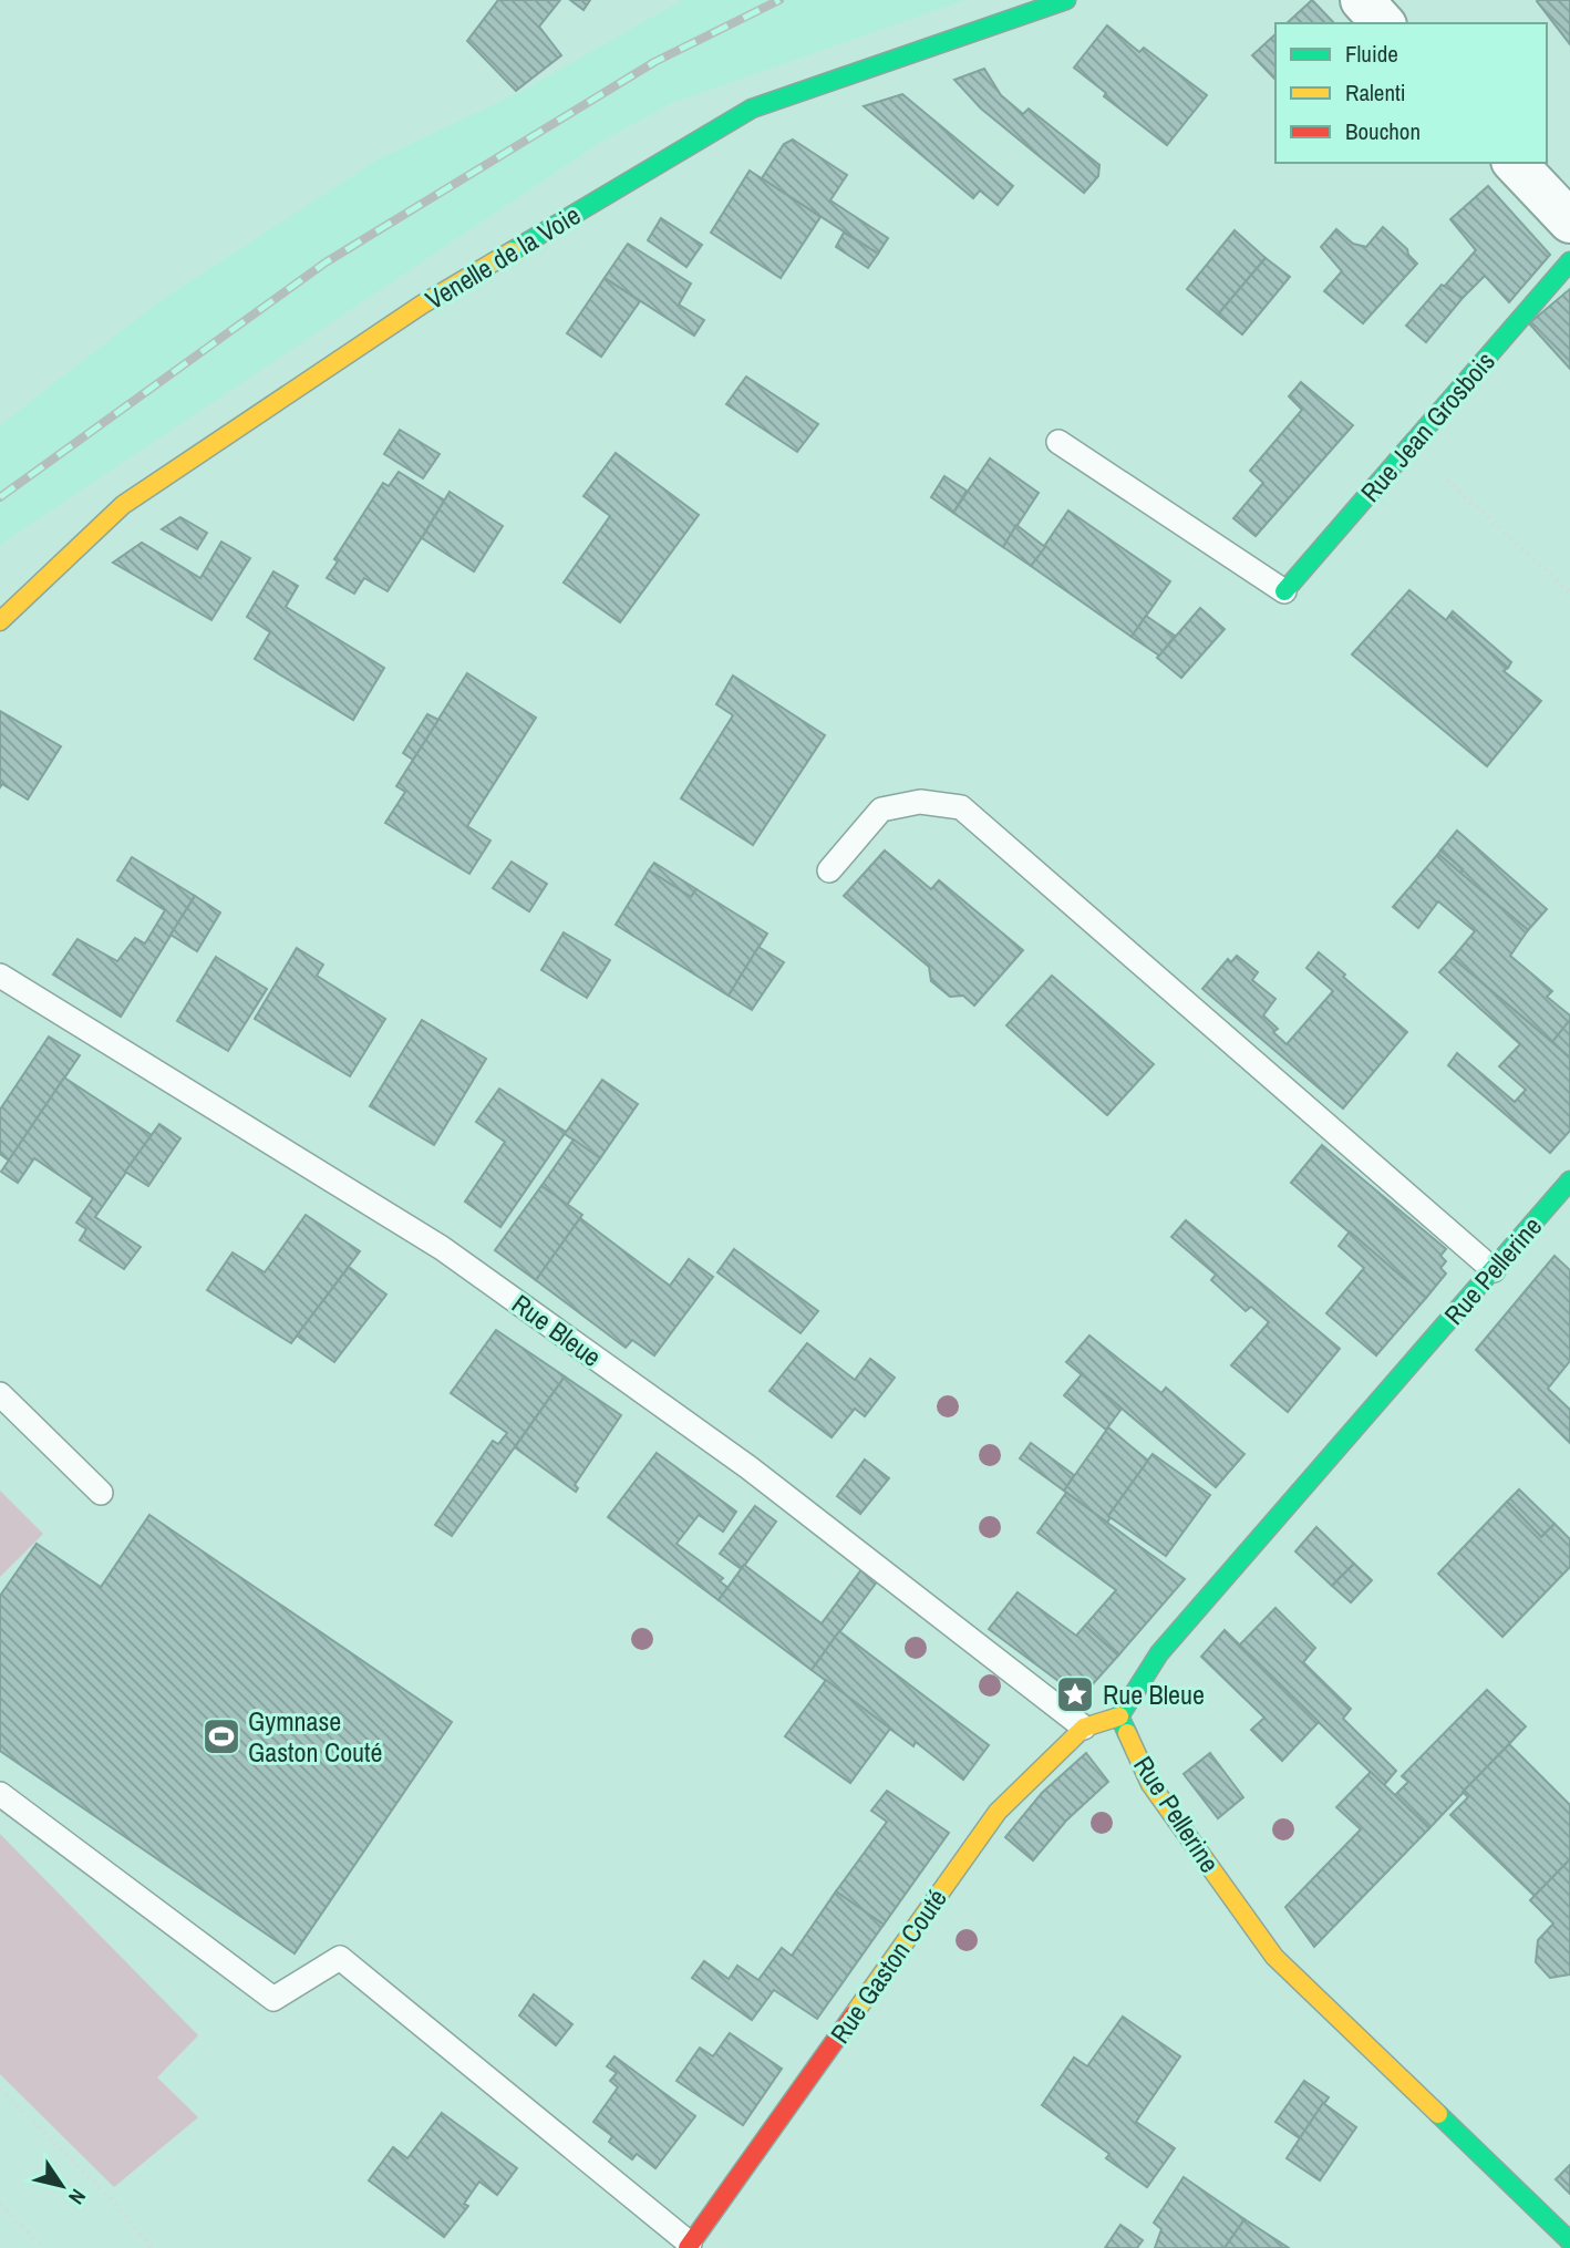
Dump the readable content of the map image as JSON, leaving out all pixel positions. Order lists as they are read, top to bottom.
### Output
{
  "streets": {
    "street": [
      "Venelle de la Voie",
      "Rue Jean Grosbois",
      "Rue Pellerine",
      "Rue Gaston Couté"
    ],
    "lane": ["Rue Bleue"]
  },
  "crossings": [
    ["Rue Pellerine", "Rue Gaston Couté"],
    ["Rue Bleue", "Rue Gaston Couté"]
  ],
  "places": {
    "place": ["Rue Bleue"],
    "sports": ["Gymnase Gaston Couté"]
  },
  "legend": ["Fluide", "Ralenti", "Bouchon"],
  "north": "bottom right"
}
